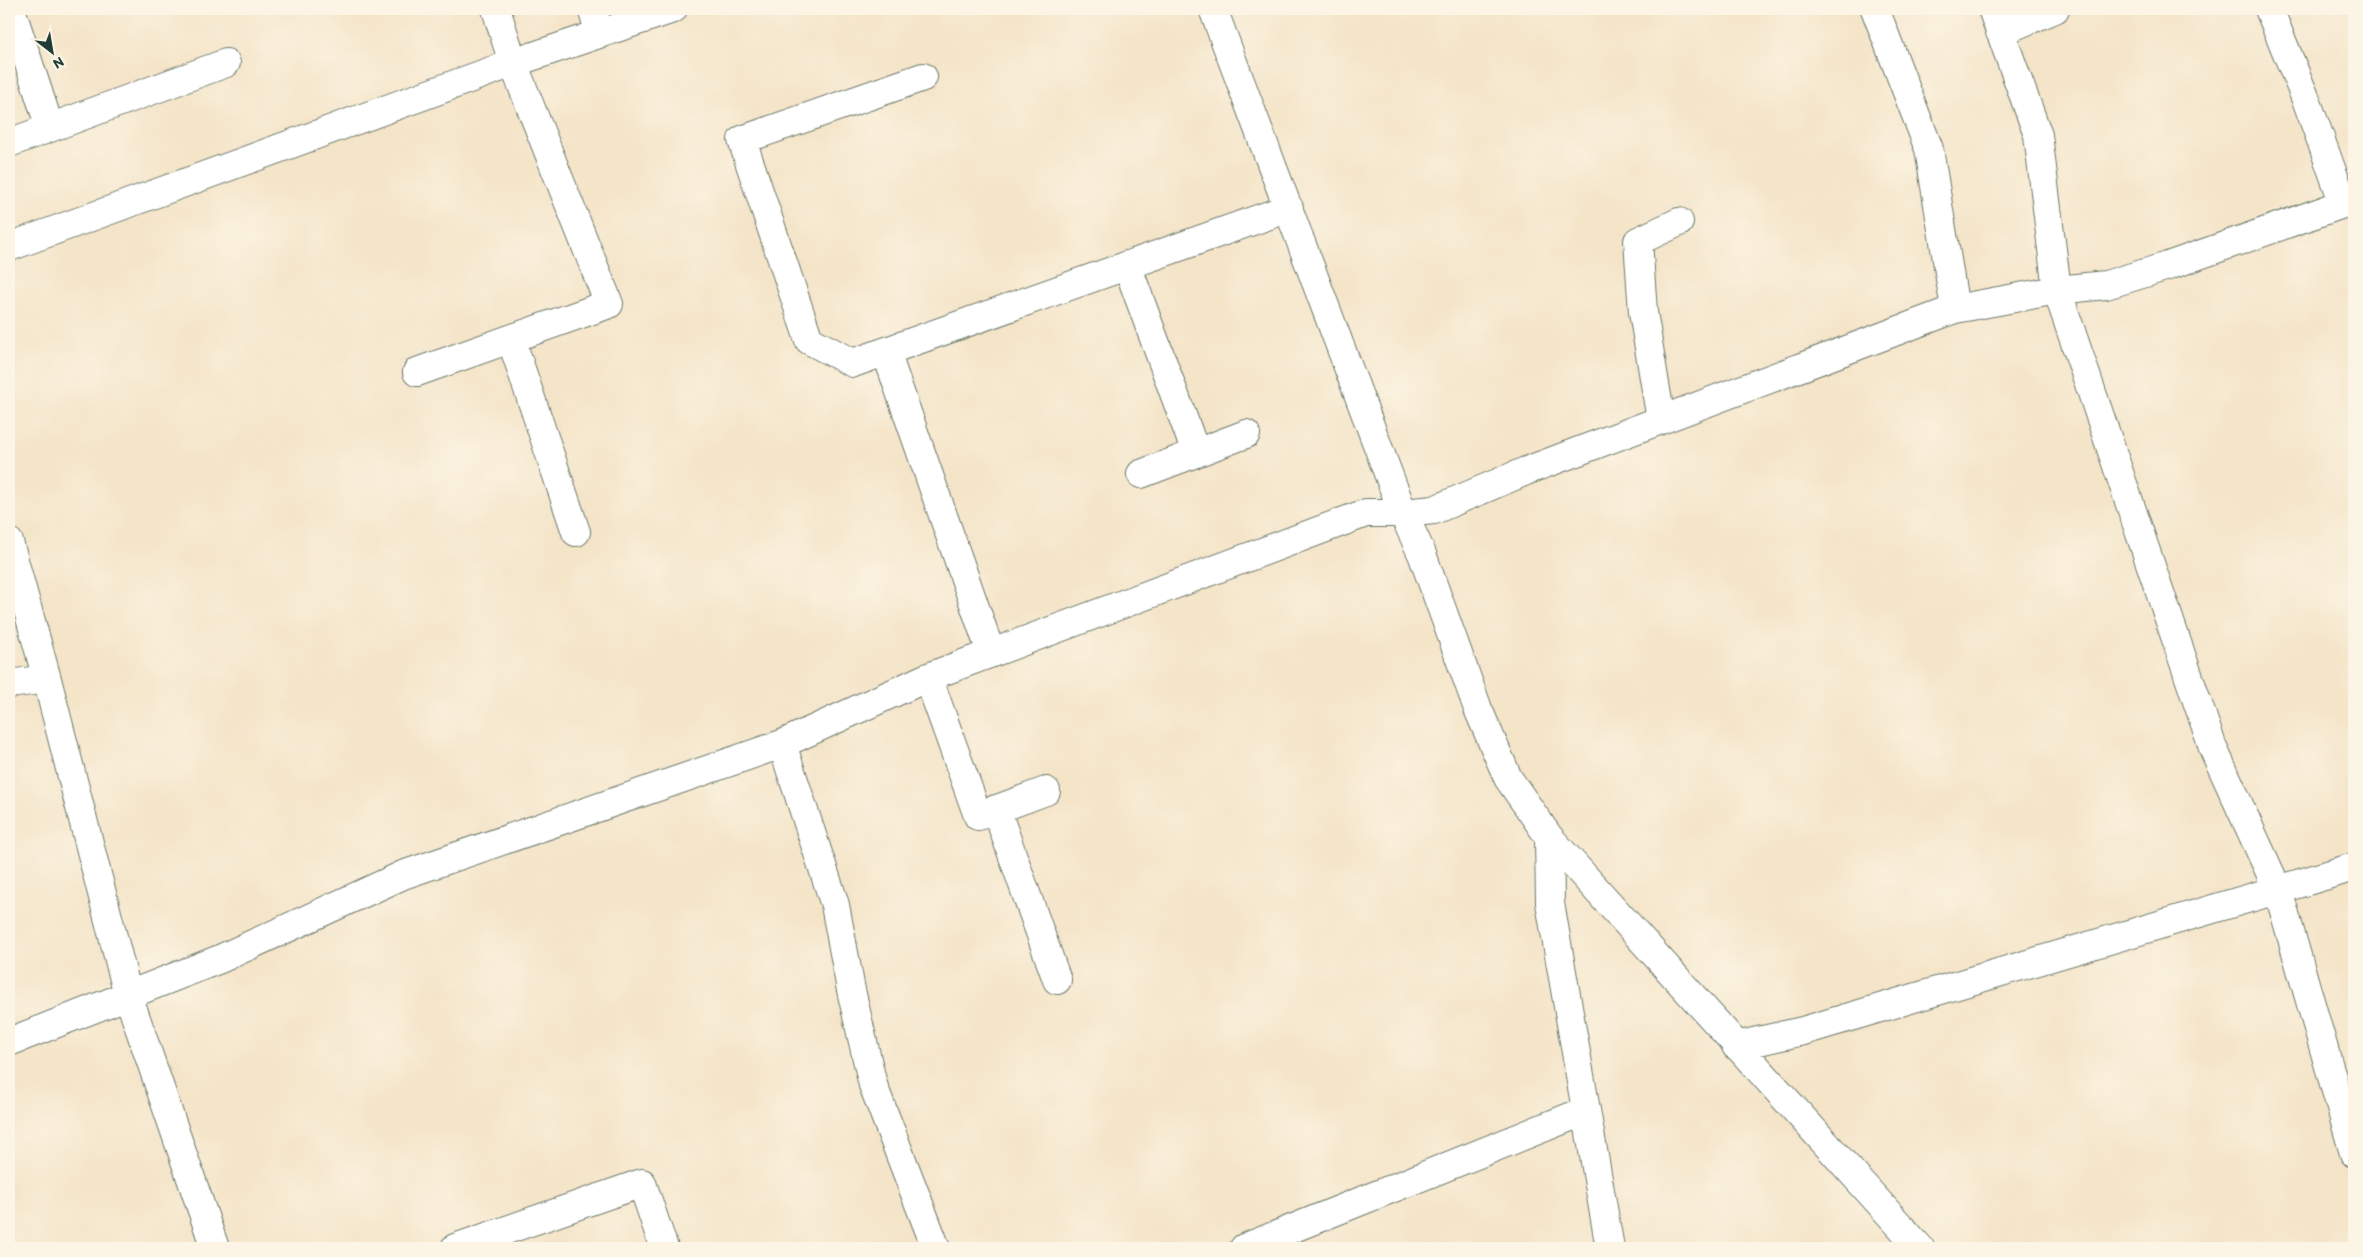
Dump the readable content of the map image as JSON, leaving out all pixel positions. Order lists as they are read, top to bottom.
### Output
{
  "north": "bottom right"
}
